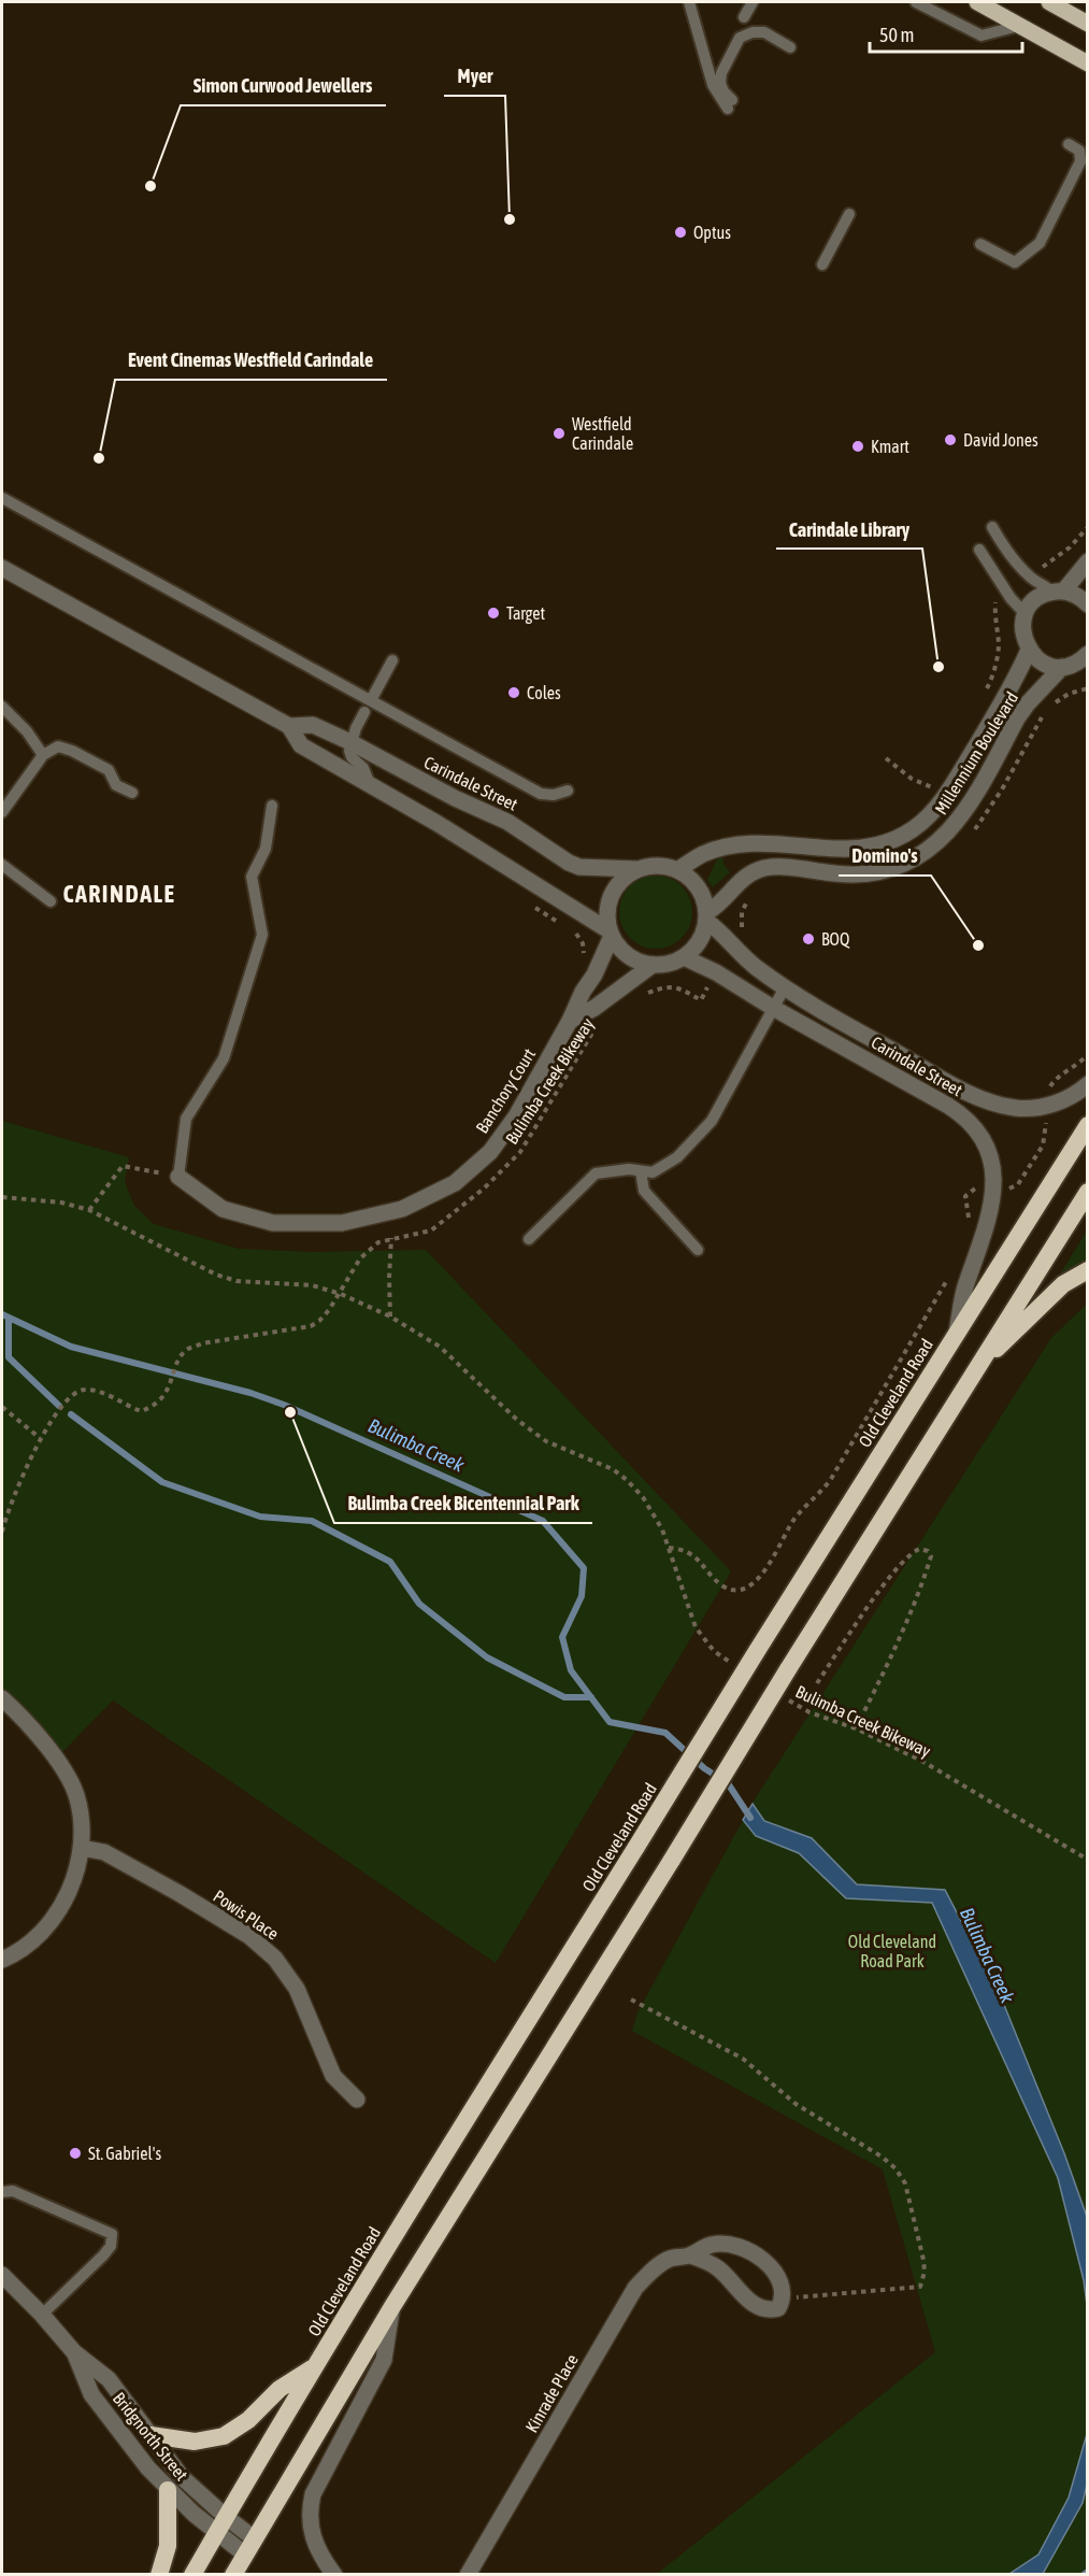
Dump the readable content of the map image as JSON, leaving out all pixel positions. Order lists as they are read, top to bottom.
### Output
{
  "streets": {
    "highway": ["Old Cleveland Road"],
    "street": [
      "Millennium Boulevard",
      "Carindale Street",
      "Banchory Court",
      "Powis Place",
      "Kinrade Place",
      "Bridgnorth Street"
    ],
    "path": ["Bulimba Creek Bikeway"]
  },
  "crossings": [
    ["Millennium Boulevard", "Carindale Street"],
    ["Millennium Boulevard", "Banchory Court"],
    ["Carindale Street", "Banchory Court"],
    ["Carindale Street", "Old Cleveland Road"],
    ["Old Cleveland Road", "Bridgnorth Street"]
  ],
  "districts": ["CARINDALE"],
  "water": ["Bulimba Creek"],
  "parks": ["Old Cleveland Road Park"],
  "places": [
    "Simon Curwood Jewellers",
    "Myer",
    "Optus",
    "Westfield Carindale",
    "David Jones",
    "Kmart",
    "Event Cinemas Westfield Carindale",
    "Target",
    "Carindale Library",
    "Coles",
    "BOQ",
    "Domino's",
    "Bulimba Creek Bicentennial Park",
    "St. Gabriel's"
  ],
  "scale_bar": "50 m"
}
